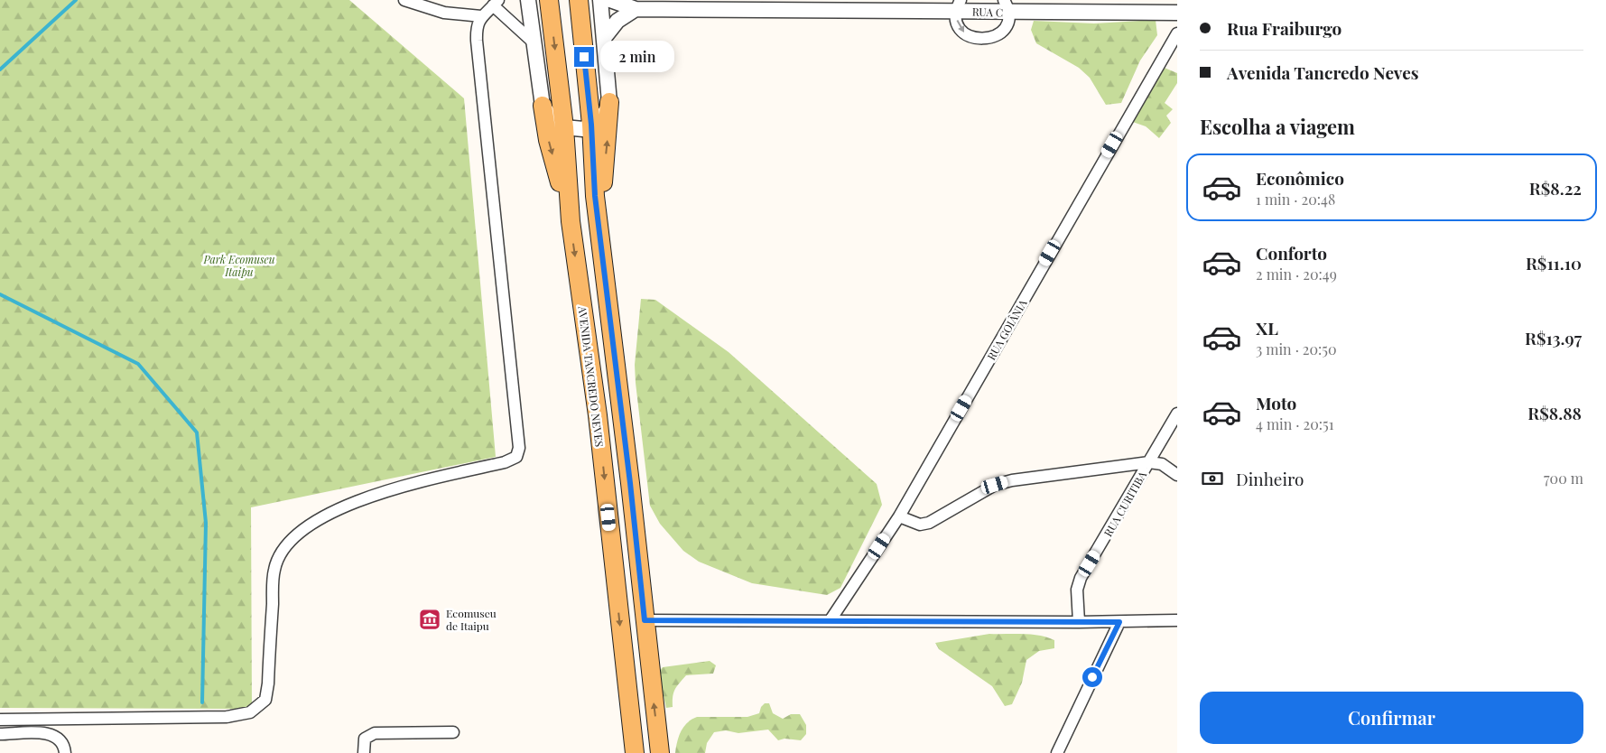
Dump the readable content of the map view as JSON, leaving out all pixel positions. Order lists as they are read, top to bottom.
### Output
{
  "streets": {
    "main road": ["AVENIDA TANCREDO NEVES"],
    "street": ["RUA C", "RUA GOIÂNIA", "RUA CURITIBA"]
  },
  "parks": ["Park Ecomuseu Itaipu"],
  "places": {
    "museum": ["Ecomuseu de Itaipu"]
  },
  "page": {
    "banner": ["Rua Fraiburgo", "Avenida Tancredo Neves"],
    "bubble": "2 min",
    "heading": "Escolha a viagem",
    "list": [
      {
        "name": "Econômico",
        "note": "1 min · 20:48",
        "value": "R$8.22"
      },
      {
        "name": "Conforto",
        "note": "2 min · 20:49",
        "value": "R$11.10"
      },
      {
        "name": "XL",
        "note": "3 min · 20:50",
        "value": "R$13.97"
      },
      {
        "name": "Moto",
        "note": "4 min · 20:51",
        "value": "R$8.88"
      }
    ],
    "pay": ["Dinheiro", "700 m"],
    "buttons": "Confirmar"
  }
}
